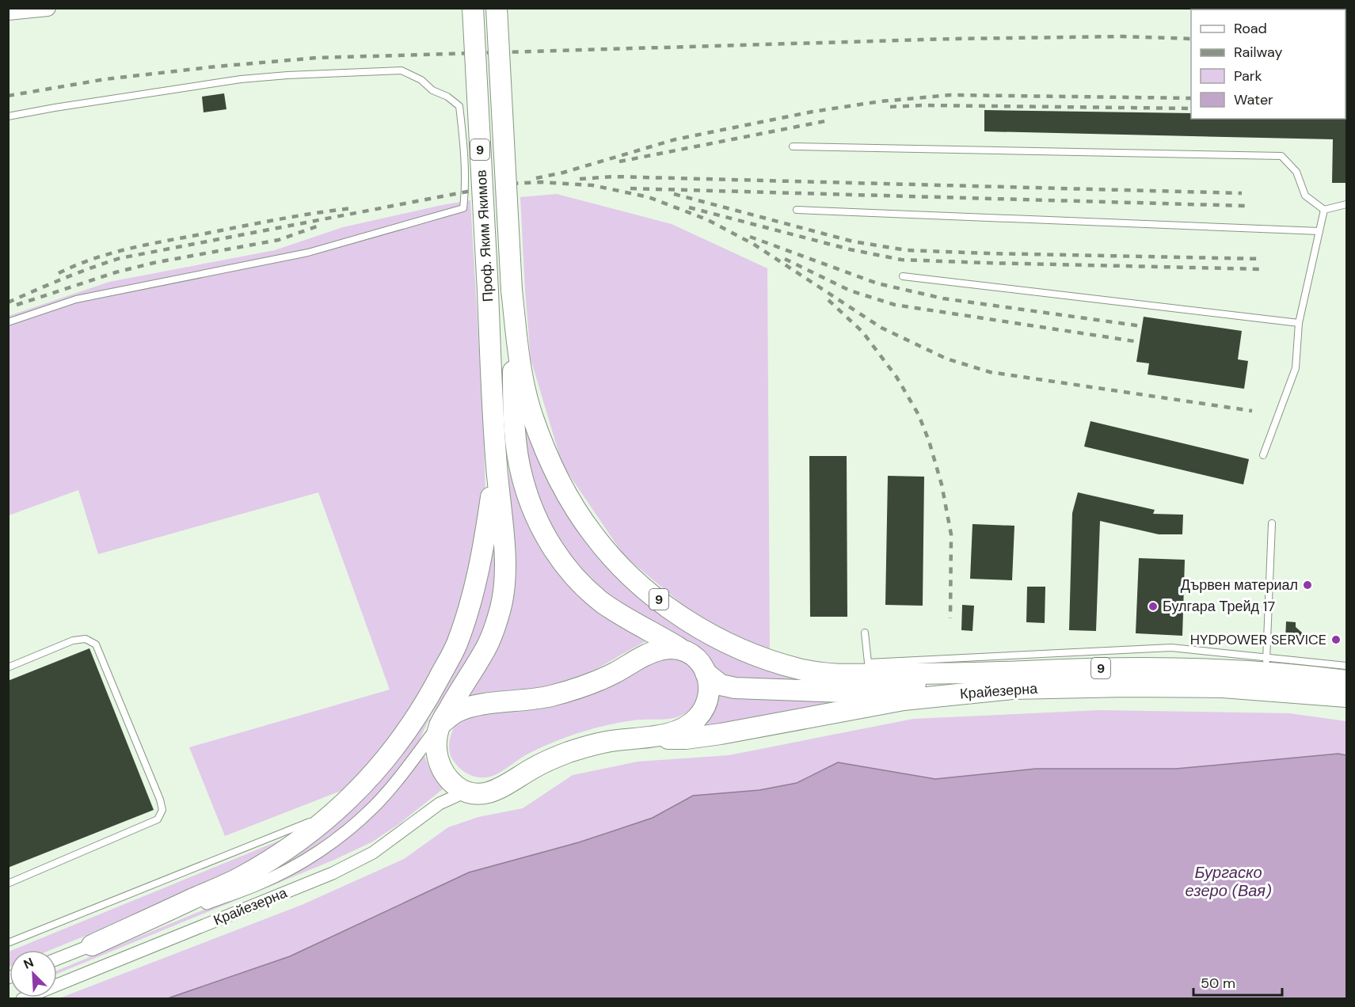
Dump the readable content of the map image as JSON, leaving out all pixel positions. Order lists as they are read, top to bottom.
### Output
{
  "streets": {
    "highway": ["9", "Проф. Яким Якимов", "Крайезерна"]
  },
  "crossings": [
    ["9", "Проф. Яким Якимов"],
    ["9", "Крайезерна"]
  ],
  "water": ["Бургаско езеро (Вая)"],
  "places": ["Дървен материал", "Булгара Трейд 17", "HYDPOWER SERVICE"],
  "legend": [
    "Road",
    "Railway",
    "Park",
    "Water"
  ],
  "scale_bar": "50 m",
  "north": "top left"
}
